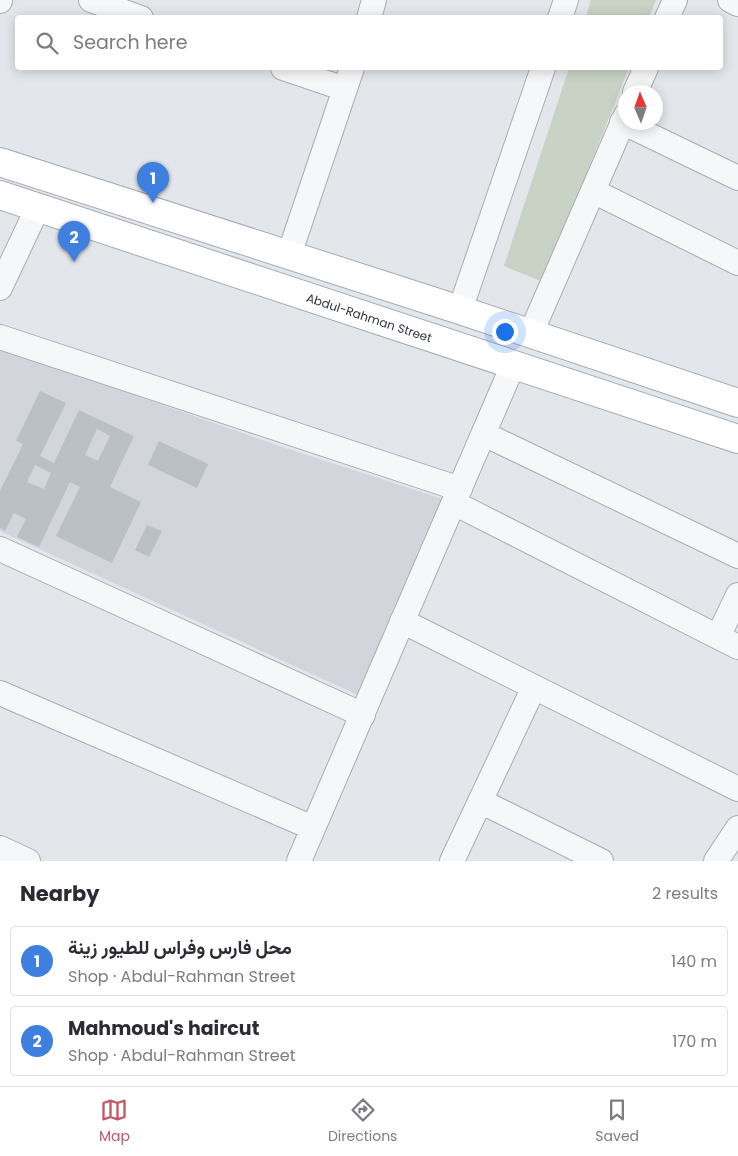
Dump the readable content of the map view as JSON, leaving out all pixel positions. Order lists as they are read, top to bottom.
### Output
{
  "streets": {
    "main road": ["Abdul-Rahman Street"]
  },
  "north": "top",
  "page": {
    "search": "Search here",
    "pins": ["1", "2"],
    "heading": ["Nearby", "2 results"],
    "list": [
      {
        "mark": "1",
        "name": "محل فارس وفراس للطيور زينة",
        "note": "Shop · Abdul-Rahman Street",
        "value": "140 m"
      },
      {
        "mark": "2",
        "name": "Mahmoud's haircut",
        "note": "Shop · Abdul-Rahman Street",
        "value": "170 m"
      }
    ],
    "nav": ["Map", "Directions", "Saved"]
  }
}
